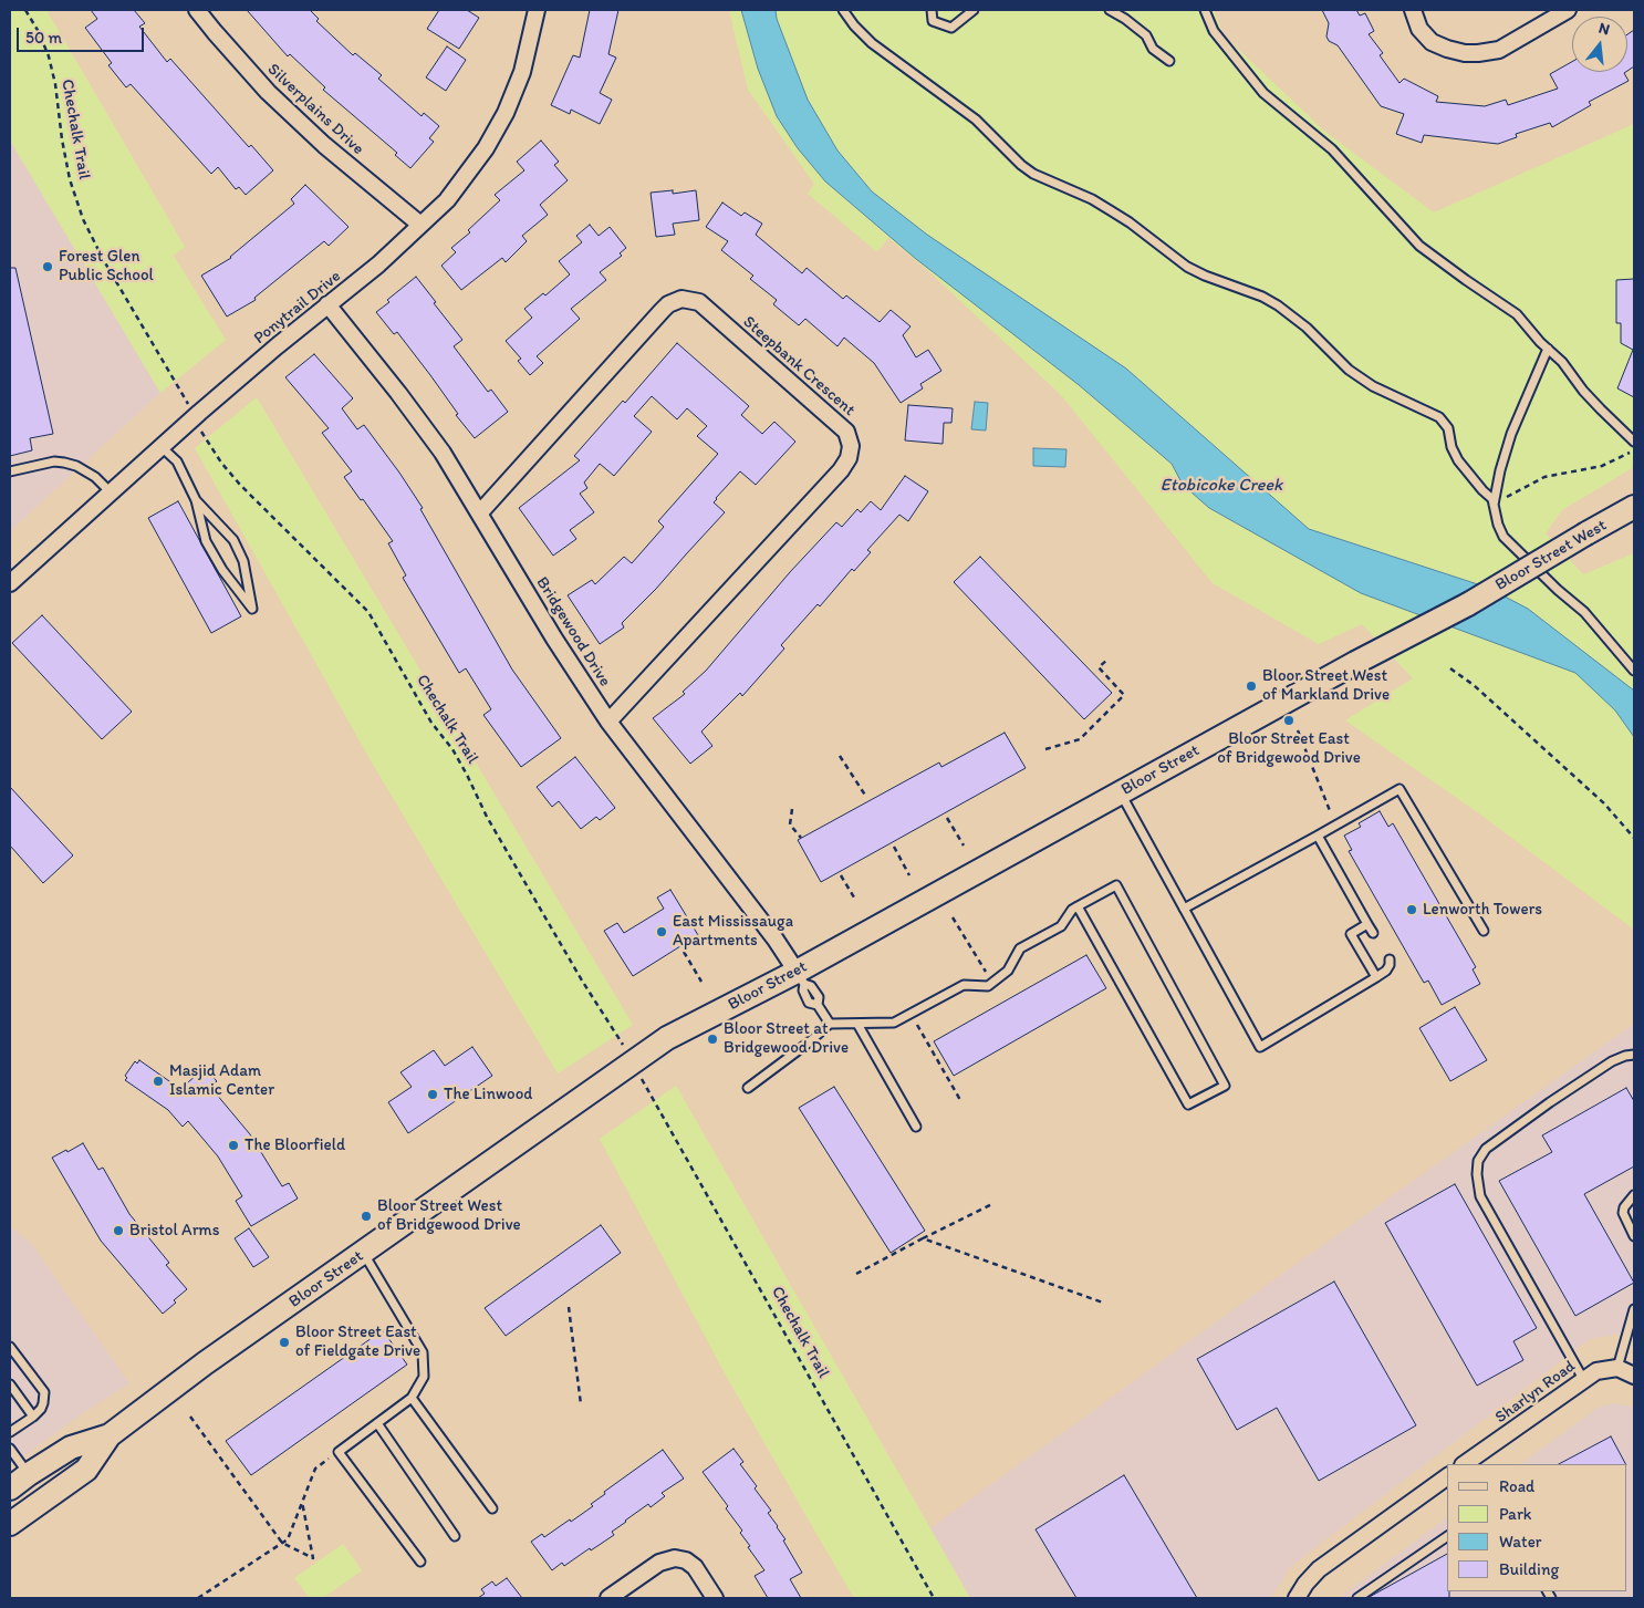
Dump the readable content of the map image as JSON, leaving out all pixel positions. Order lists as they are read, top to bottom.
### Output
{
  "streets": {
    "main road": ["Bloor Street West", "Bloor Street"],
    "street": [
      "Silverplains Drive",
      "Ponytrail Drive",
      "Steepbank Crescent",
      "Bridgewood Drive",
      "Sharlyn Road"
    ],
    "path": ["Chechalk Trail"]
  },
  "crossings": [
    ["Silverplains Drive", "Ponytrail Drive"],
    ["Ponytrail Drive", "Bridgewood Drive"],
    ["Steepbank Crescent", "Bridgewood Drive"],
    ["Bloor Street West", "Bloor Street"],
    ["Bridgewood Drive", "Bloor Street"]
  ],
  "water": ["Etobicoke Creek"],
  "places": [
    "Forest Glen Public School",
    "Bloor Street West of Markland Drive",
    "Bloor Street East of Bridgewood Drive",
    "Lenworth Towers",
    "East Mississauga Apartments",
    "Bloor Street at Bridgewood Drive",
    "Masjid Adam Islamic Center",
    "The Linwood",
    "The Bloorfield",
    "Bloor Street West of Bridgewood Drive",
    "Bristol Arms",
    "Bloor Street East of Fieldgate Drive"
  ],
  "legend": [
    "Road",
    "Park",
    "Water",
    "Building"
  ],
  "scale_bar": "50 m",
  "north": "top"
}
